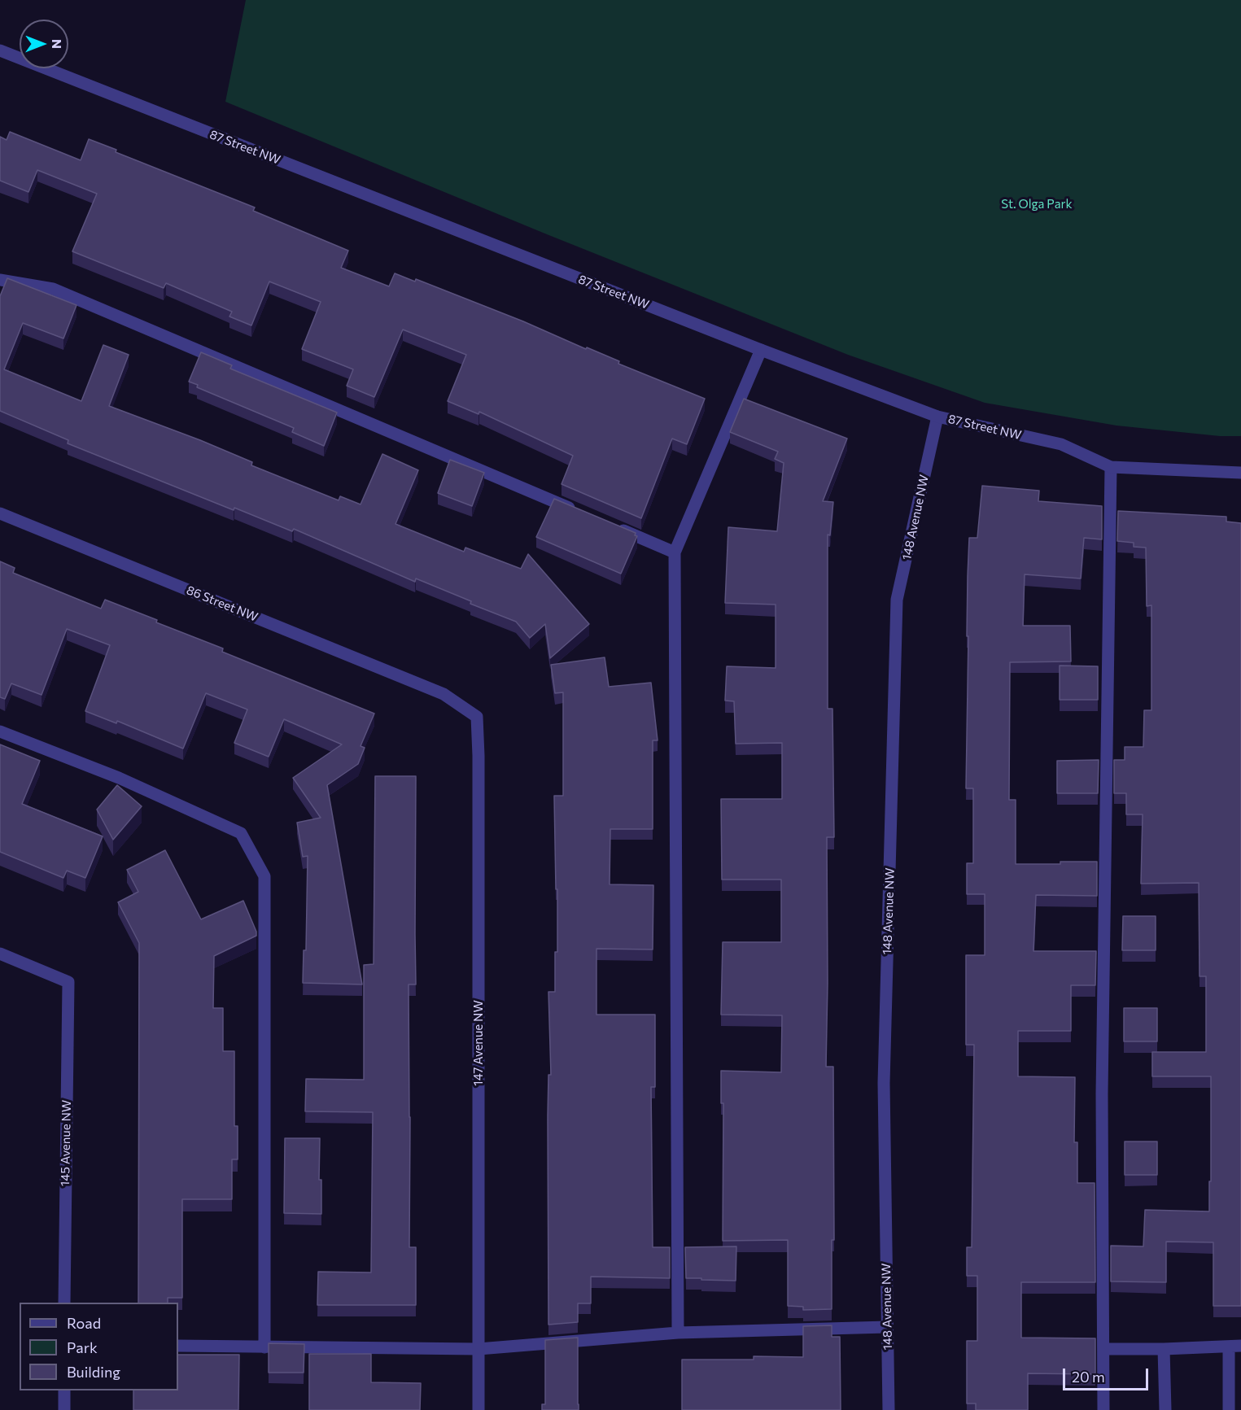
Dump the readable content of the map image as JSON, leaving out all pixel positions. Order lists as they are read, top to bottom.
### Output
{
  "streets": {
    "street": [
      "87 Street NW",
      "148 Avenue NW",
      "86 Street NW",
      "147 Avenue NW",
      "145 Avenue NW"
    ]
  },
  "crossings": [
    ["87 Street NW", "148 Avenue NW"],
    ["86 Street NW", "147 Avenue NW"]
  ],
  "parks": ["St. Olga Park"],
  "legend": ["Road", "Park", "Building"],
  "scale_bar": "20 m",
  "north": "right"
}
